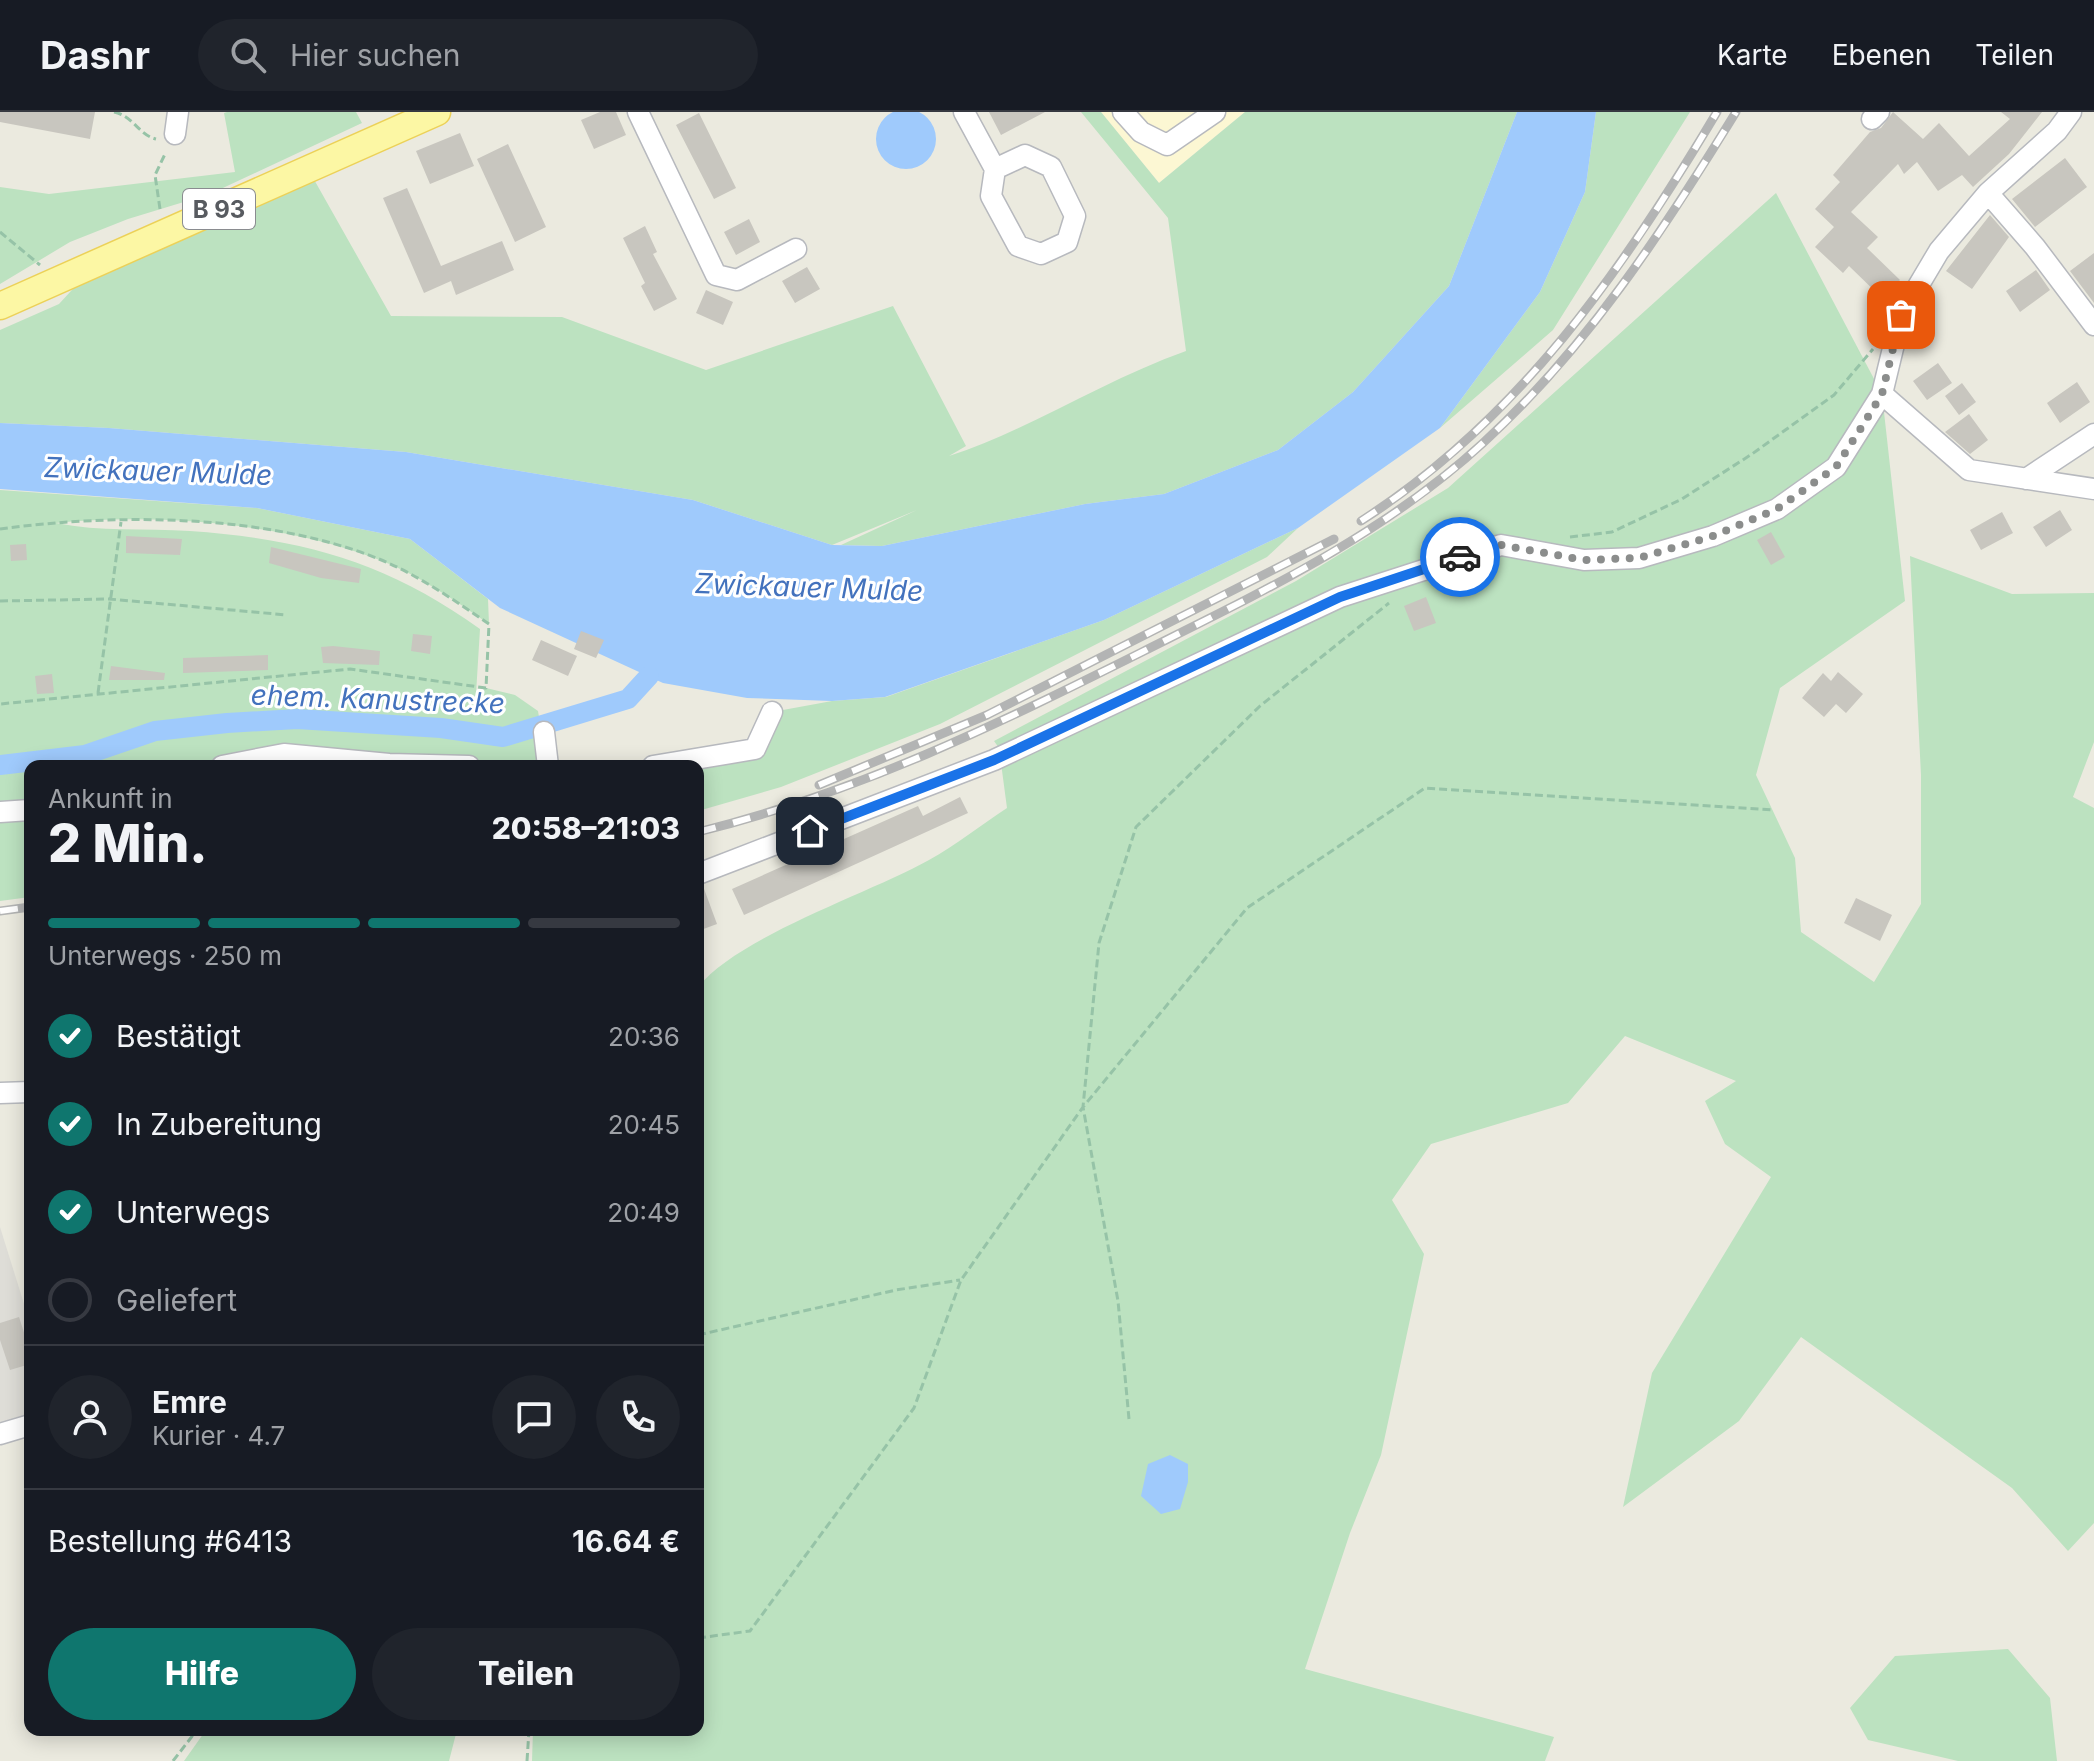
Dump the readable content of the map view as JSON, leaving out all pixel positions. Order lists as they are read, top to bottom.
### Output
{
  "streets": {
    "main road": ["B 93"]
  },
  "water": ["Zwickauer Mulde", "ehem. Kanustrecke"],
  "page": {
    "header": "Dashr",
    "search": "Hier suchen",
    "nav": ["Karte", "Ebenen", "Teilen"],
    "heading": ["2 Min.", "Ankunft in", "20:58–21:03"],
    "panel": [
      "Emre",
      "Kurier · 4.7",
      "Bestellung #6413",
      "16.64 €"
    ],
    "bar": "Unterwegs · 250 m",
    "list": [
      ["Bestätigt", "20:36"],
      ["In Zubereitung", "20:45"],
      ["Unterwegs", "20:49"],
      "Geliefert"
    ],
    "buttons": ["Hilfe", "Teilen"]
  }
}
